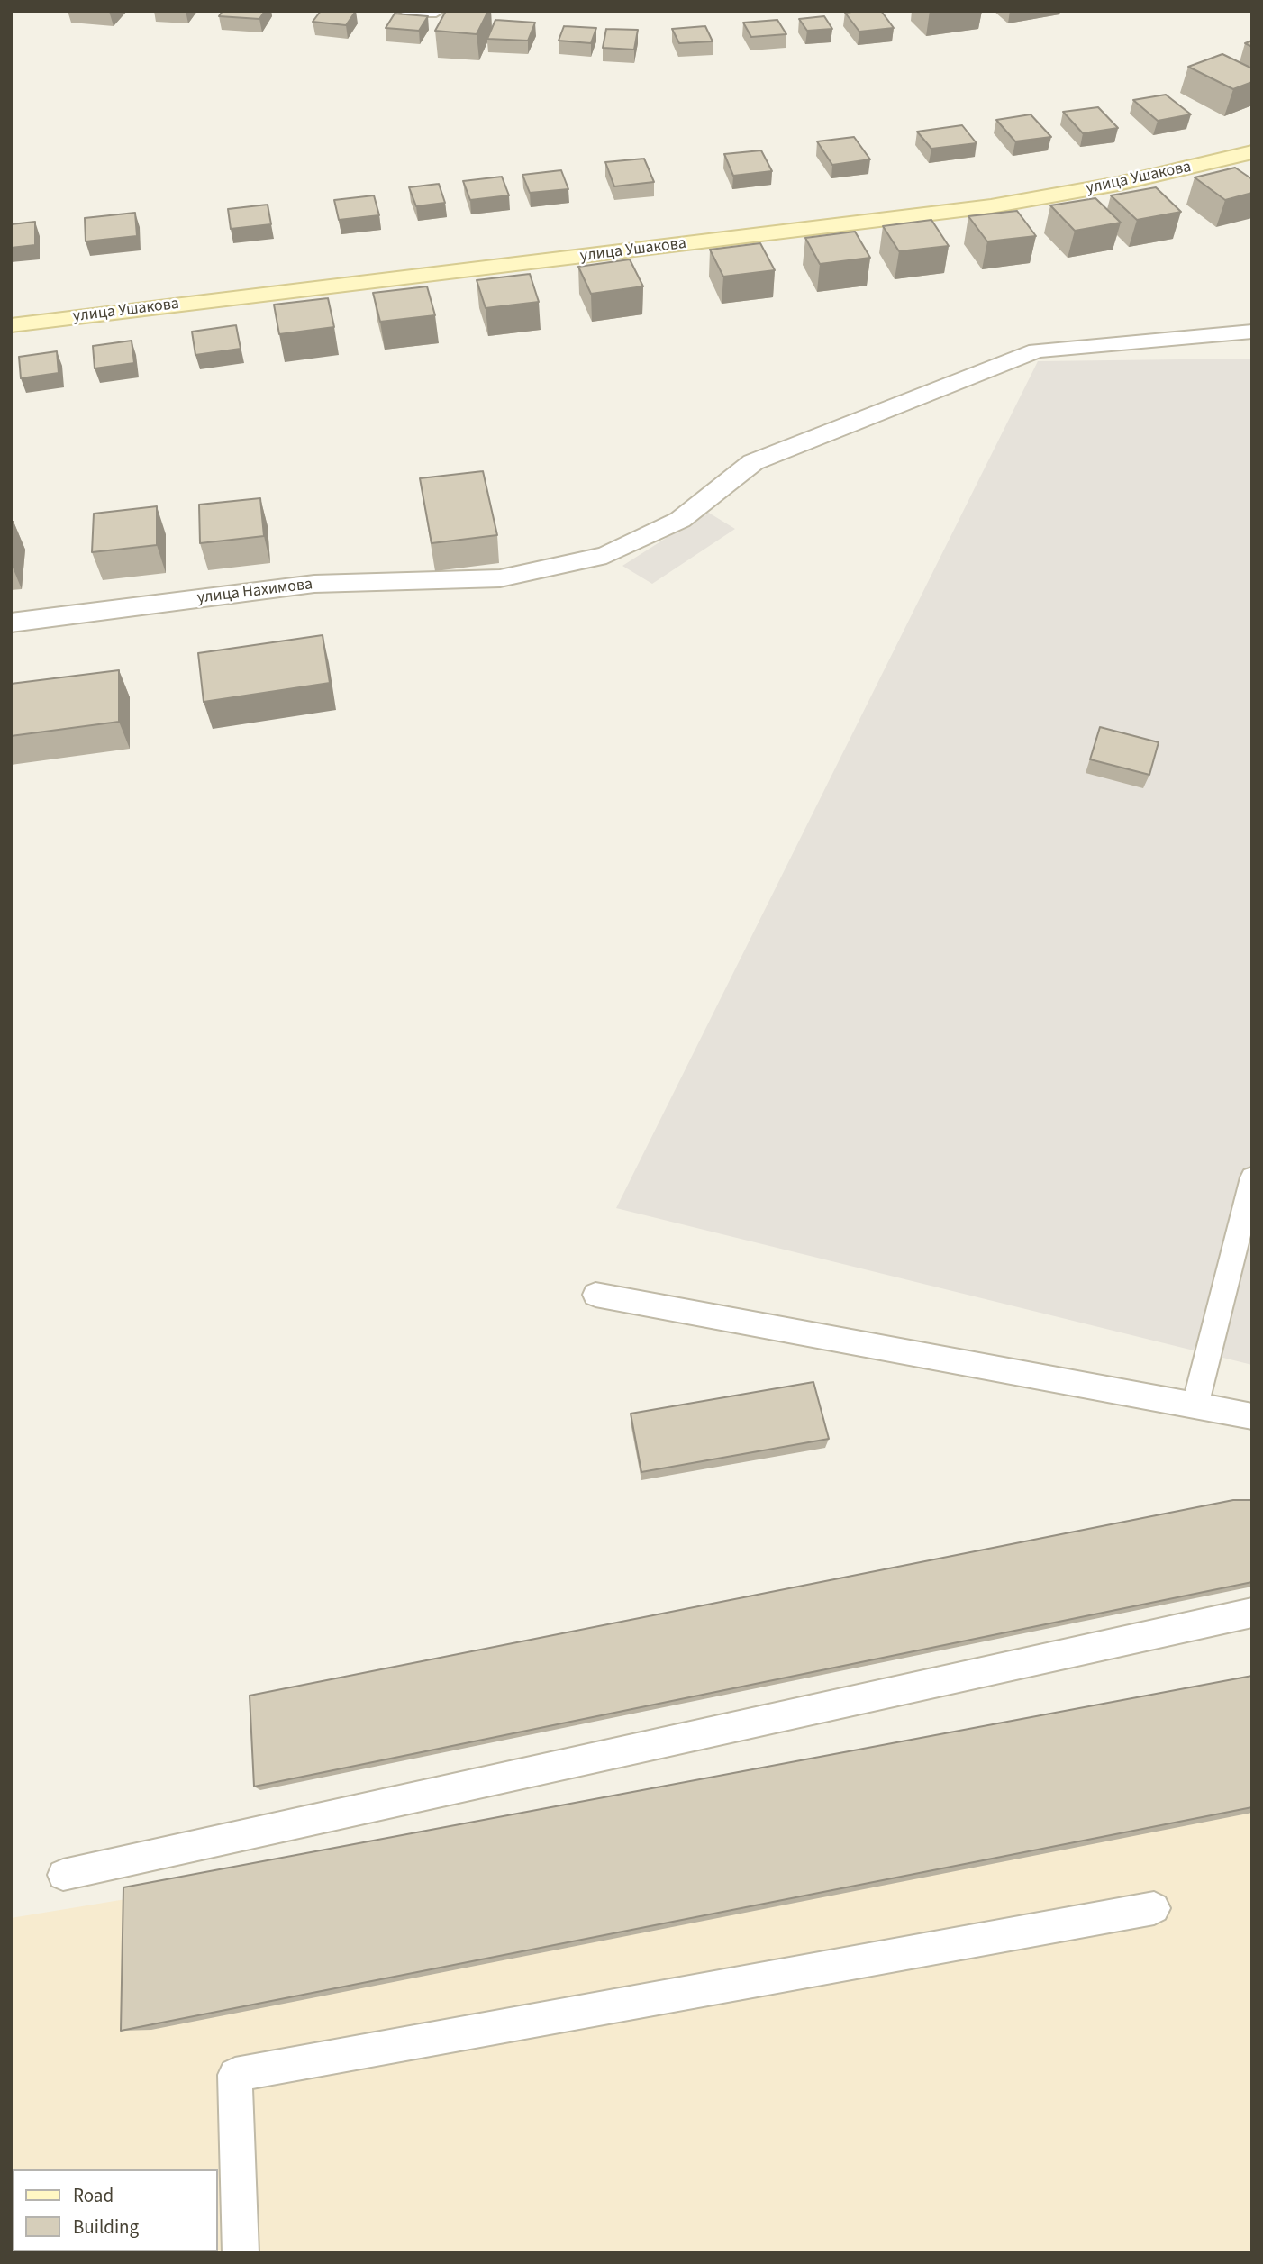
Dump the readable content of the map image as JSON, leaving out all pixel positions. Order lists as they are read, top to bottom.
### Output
{
  "streets": {
    "main road": ["улица Ушакова"],
    "street": ["улица Нахимова"]
  },
  "legend": ["Road", "Building"]
}
